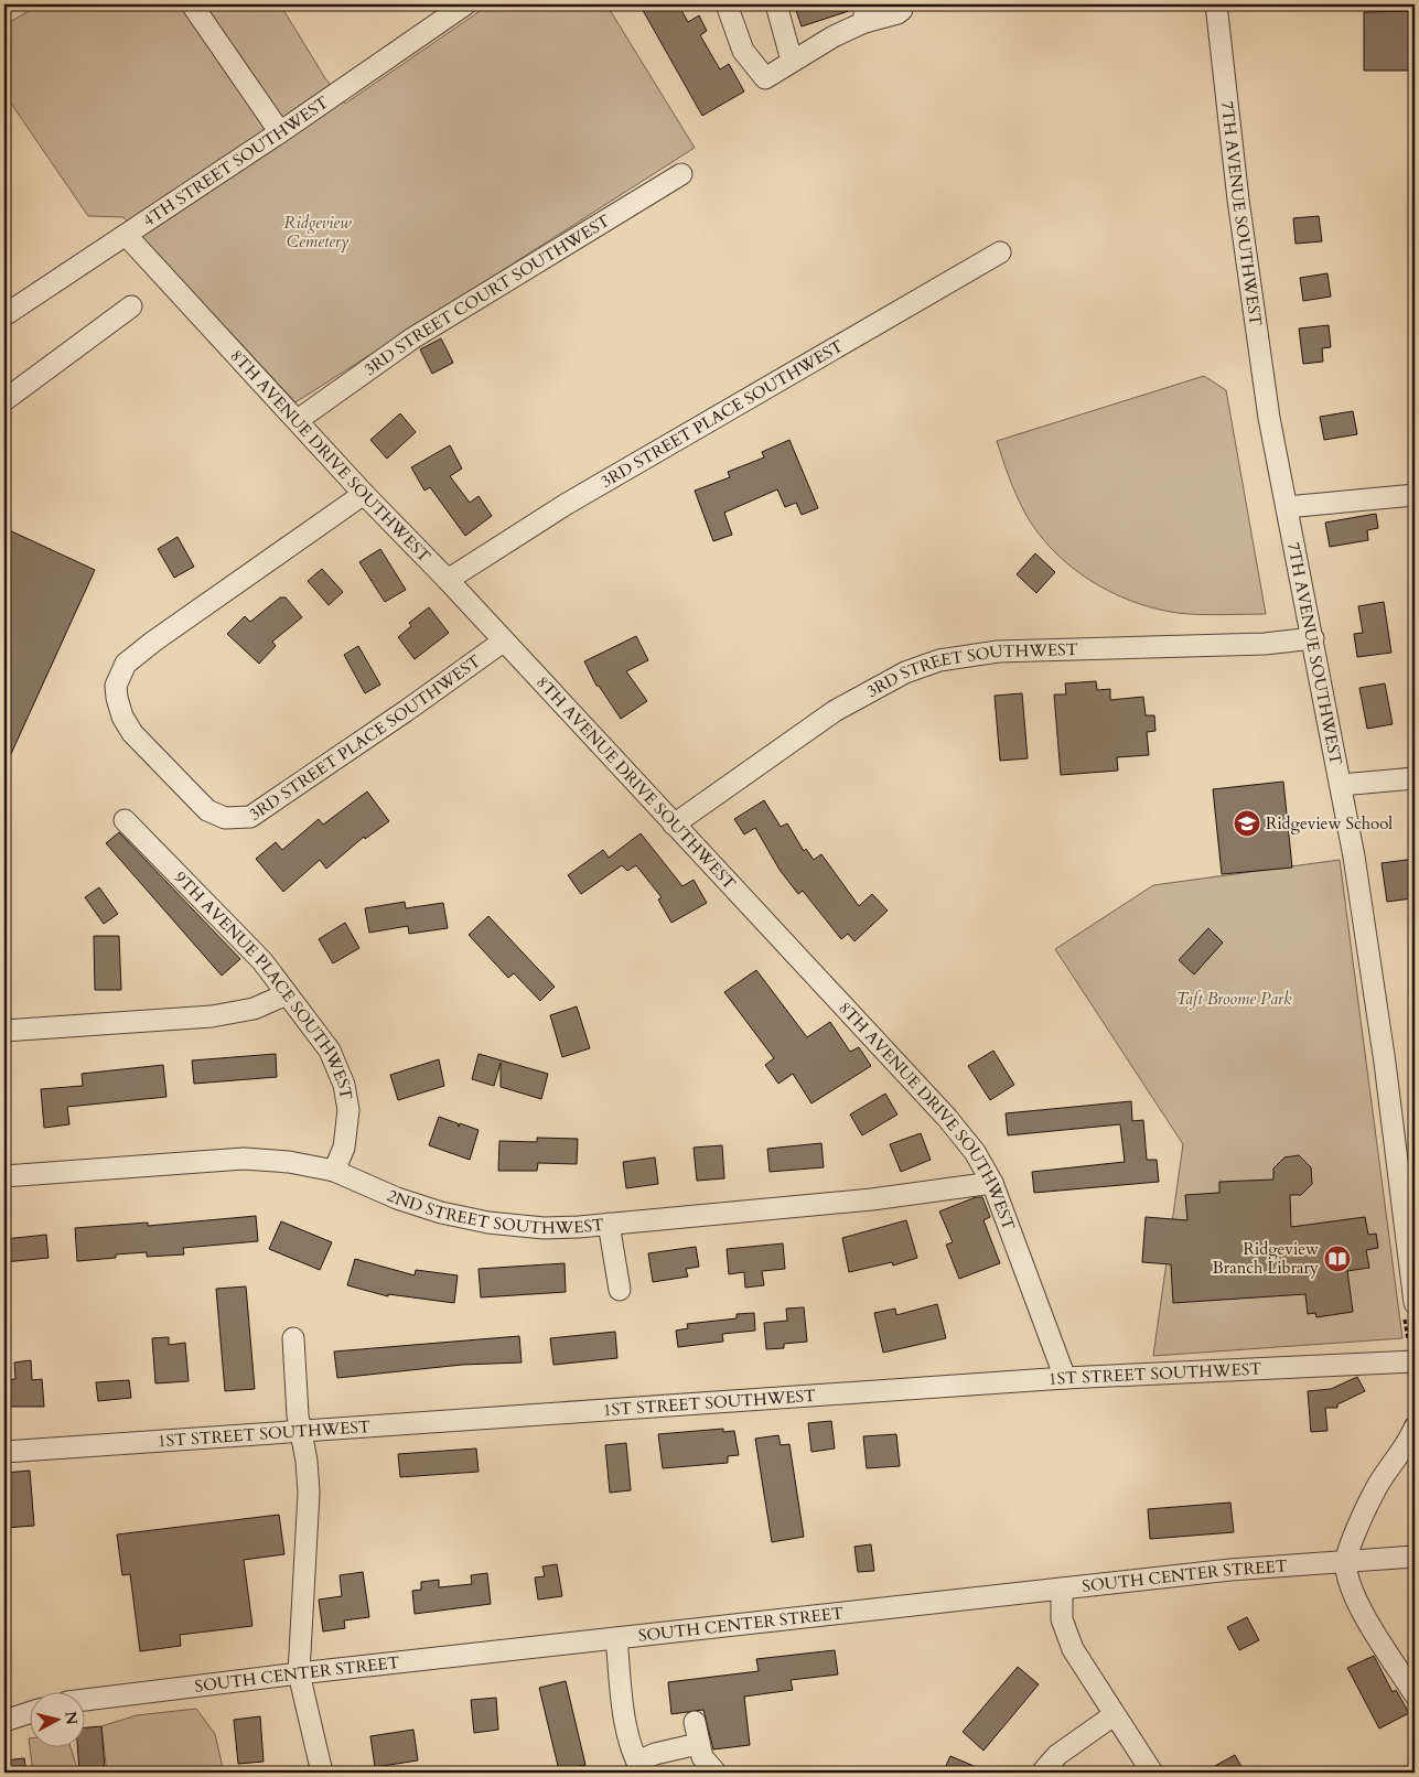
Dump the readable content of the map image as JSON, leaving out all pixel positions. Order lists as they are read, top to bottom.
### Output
{
  "streets": {
    "street": [
      "4TH STREET SOUTHWEST",
      "7TH AVENUE SOUTHWEST",
      "3RD STREET COURT SOUTHWEST",
      "3RD STREET PLACE SOUTHWEST",
      "8TH AVENUE DRIVE SOUTHWEST",
      "3RD STREET SOUTHWEST",
      "9TH AVENUE PLACE SOUTHWEST",
      "2ND STREET SOUTHWEST",
      "1ST STREET SOUTHWEST",
      "SOUTH CENTER STREET"
    ]
  },
  "crossings": [
    ["4TH STREET SOUTHWEST", "8TH AVENUE DRIVE SOUTHWEST"],
    ["7TH AVENUE SOUTHWEST", "3RD STREET SOUTHWEST"],
    ["3RD STREET COURT SOUTHWEST", "8TH AVENUE DRIVE SOUTHWEST"],
    ["3RD STREET PLACE SOUTHWEST", "8TH AVENUE DRIVE SOUTHWEST"],
    ["8TH AVENUE DRIVE SOUTHWEST", "3RD STREET SOUTHWEST"],
    ["8TH AVENUE DRIVE SOUTHWEST", "2ND STREET SOUTHWEST"],
    ["8TH AVENUE DRIVE SOUTHWEST", "1ST STREET SOUTHWEST"],
    ["9TH AVENUE PLACE SOUTHWEST", "2ND STREET SOUTHWEST"]
  ],
  "parks": ["Ridgeview Cemetery", "Taft Broome Park"],
  "places": {
    "school or university": ["Ridgeview School"],
    "library": ["Ridgeview Branch Library"]
  },
  "north": "right"
}
